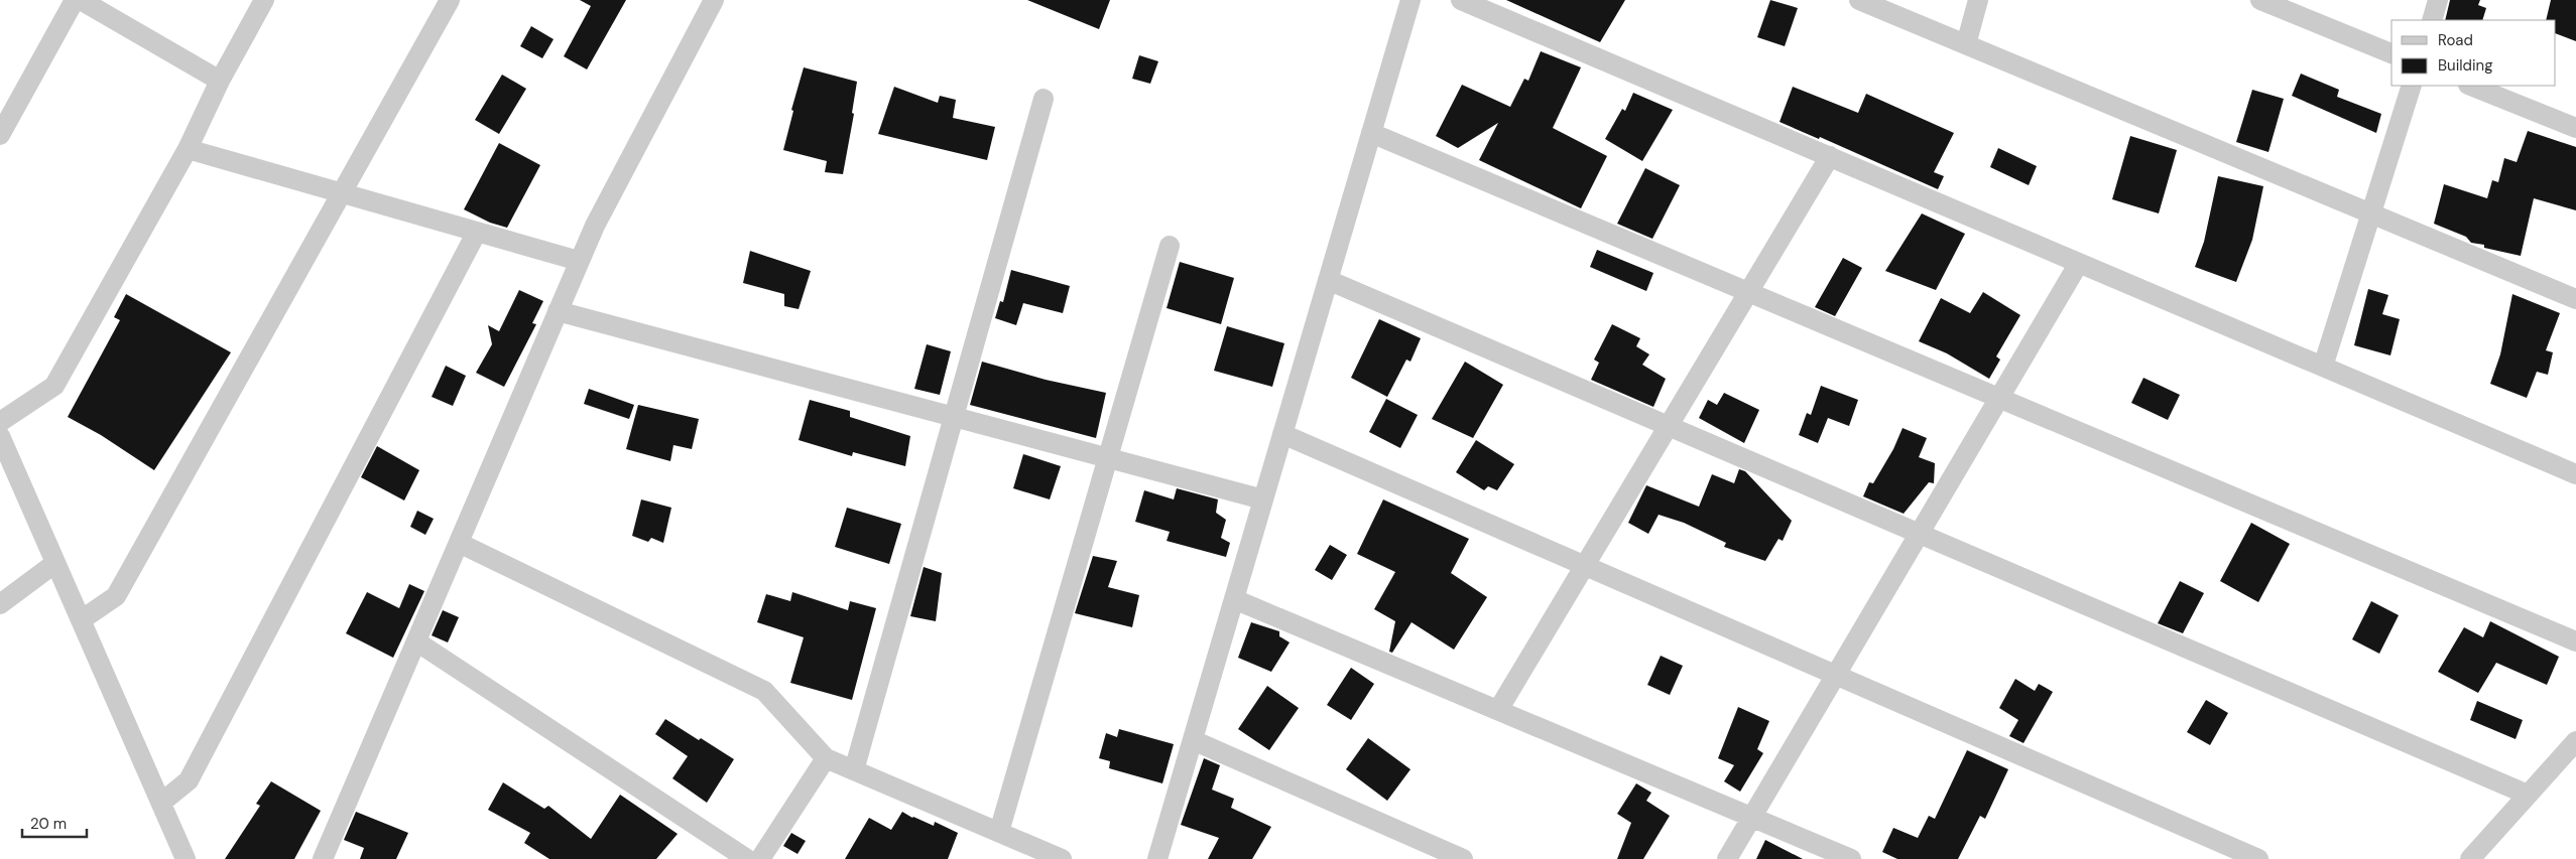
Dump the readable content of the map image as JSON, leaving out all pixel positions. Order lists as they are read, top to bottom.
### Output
{
  "legend": ["Road", "Building"],
  "scale_bar": "20 m"
}
